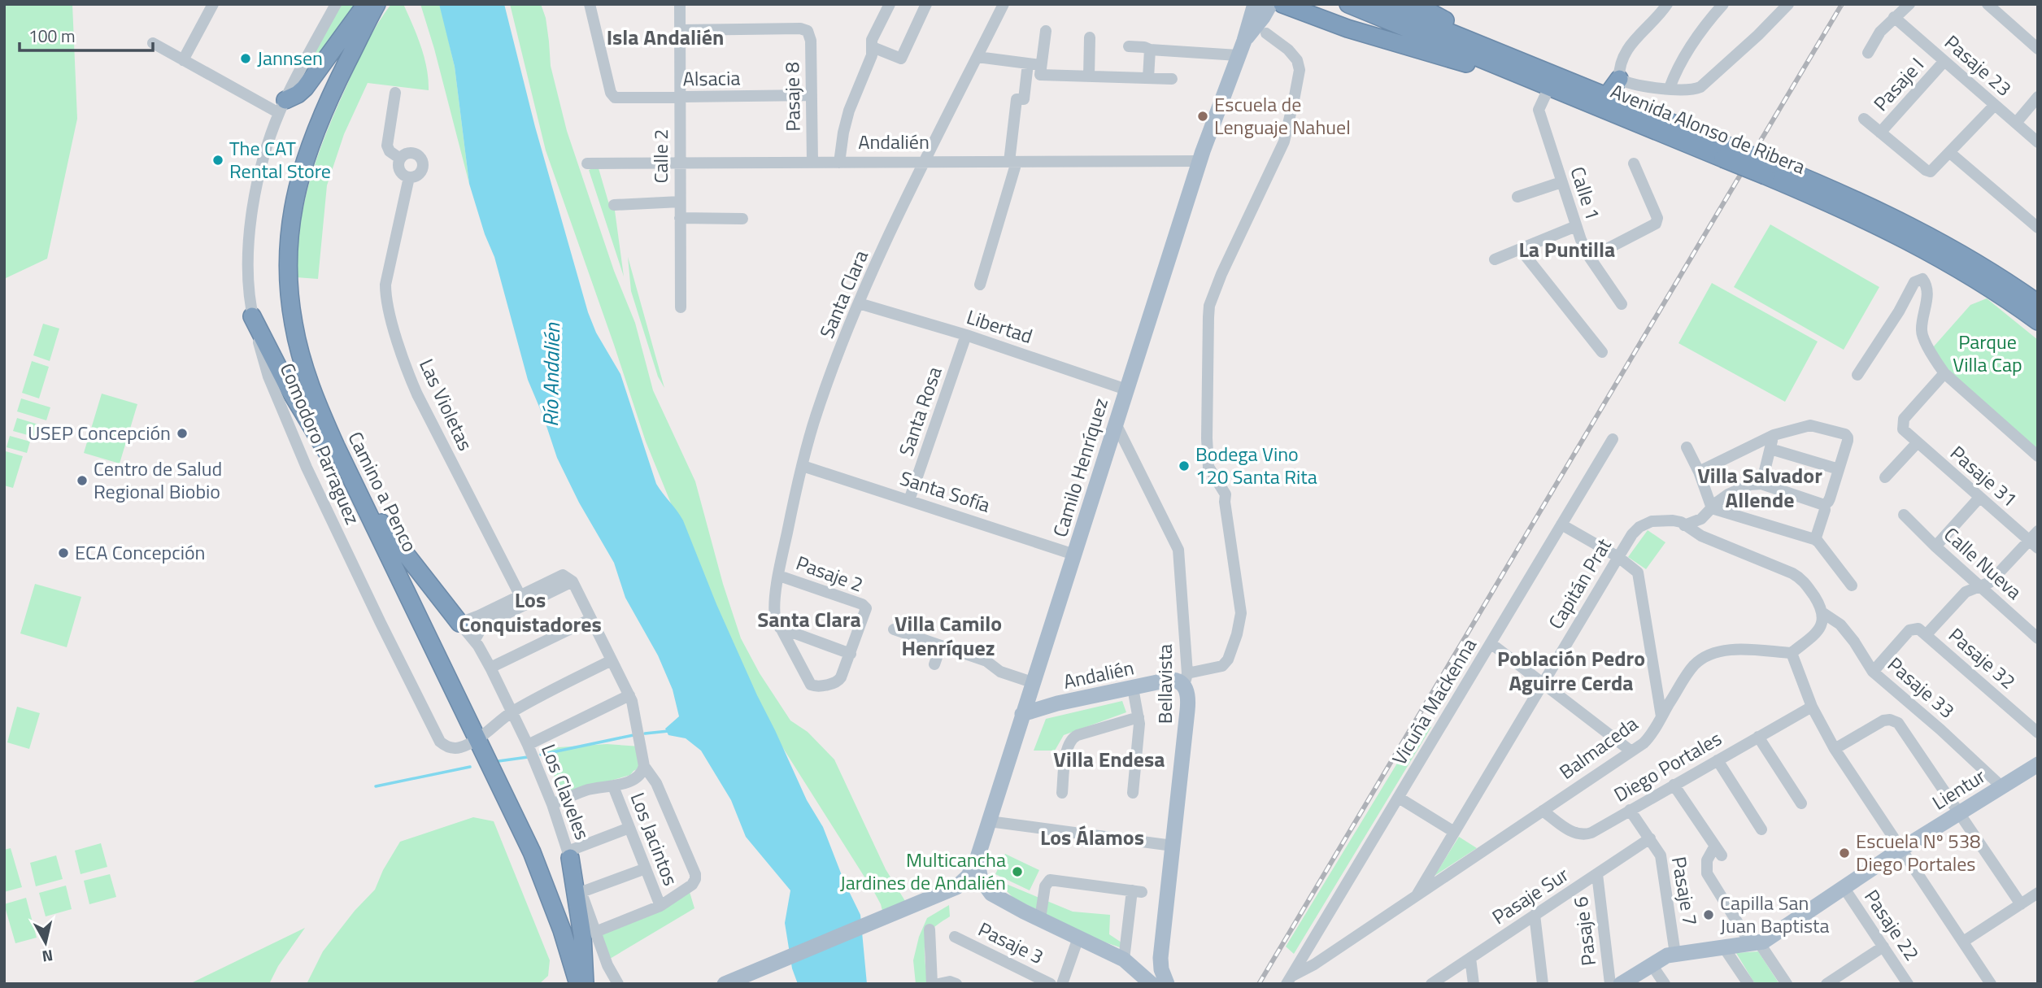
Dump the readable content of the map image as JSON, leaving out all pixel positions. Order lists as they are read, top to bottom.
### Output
{
  "streets": {
    "highway": ["Avenida Alonso de Ribera", "Camino a Penco"],
    "main road": [
      "Andalién",
      "Camilo Henríquez",
      "Bellavista",
      "Lientur"
    ],
    "street": [
      "Pasaje 23",
      "Alsacia",
      "Pasaje I",
      "Pasaje 8",
      "Calle 2",
      "Calle 1",
      "Santa Clara",
      "Libertad",
      "Las Violetas",
      "Santa Rosa",
      "Comodoro Parraguez",
      "Pasaje 31",
      "Santa Sofía",
      "Calle Nueva",
      "Pasaje 2",
      "Capitán Prat",
      "Pasaje 32",
      "Pasaje 33",
      "Vicuña Mackenna",
      "Balmaceda",
      "Diego Portales",
      "Los Claveles",
      "Los Jacintos",
      "Pasaje 7",
      "Pasaje Sur",
      "Pasaje 22",
      "Pasaje 6",
      "Pasaje 3"
    ]
  },
  "crossings": [
    ["Pasaje 23", "Pasaje I"],
    ["Alsacia", "Pasaje 8"],
    ["Alsacia", "Calle 2"],
    ["Pasaje 8", "Andalién"],
    ["Pasaje 8", "Calle 2"],
    ["Avenida Alonso de Ribera", "Calle 1"],
    ["Andalién", "Calle 2"],
    ["Andalién", "Santa Clara"],
    ["Andalién", "Camilo Henríquez"],
    ["Andalién", "Bellavista"],
    ["Santa Clara", "Libertad"],
    ["Santa Clara", "Santa Sofía"],
    ["Santa Clara", "Pasaje 2"],
    ["Libertad", "Santa Rosa"],
    ["Libertad", "Camilo Henríquez"],
    ["Santa Rosa", "Santa Sofía"],
    ["Comodoro Parraguez", "Camino a Penco"],
    ["Camilo Henríquez", "Santa Sofía"],
    ["Camilo Henríquez", "Bellavista"],
    ["Capitán Prat", "Pasaje 33"],
    ["Capitán Prat", "Balmaceda"],
    ["Pasaje 33", "Lientur"],
    ["Vicuña Mackenna", "Balmaceda"],
    ["Balmaceda", "Diego Portales"],
    ["Diego Portales", "Pasaje 7"],
    ["Lientur", "Pasaje 22"],
    ["Pasaje 7", "Pasaje Sur"],
    ["Pasaje Sur", "Pasaje 6"]
  ],
  "districts": [
    "Isla Andalién",
    "La Puntilla",
    "Villa Salvador Allende",
    "Los Conquistadores",
    "Santa Clara",
    "Villa Camilo Henríquez",
    "Población Pedro Aguirre Cerda",
    "Villa Endesa",
    "Los Álamos"
  ],
  "water": ["Río Andalién"],
  "parks": ["Parque Villa Cap"],
  "places": [
    "Jannsen",
    "Escuela de Lenguaje Nahuel",
    "The CAT Rental Store",
    "USEP Concepción",
    "Bodega Vino 120 Santa Rita",
    "Centro de Salud Regional Biobio",
    "ECA Concepción",
    "Escuela Nº 538 Diego Portales",
    "Multicancha Jardines de Andalién",
    "Capilla San Juan Baptista"
  ],
  "scale_bar": "100 m",
  "north": "bottom"
}
